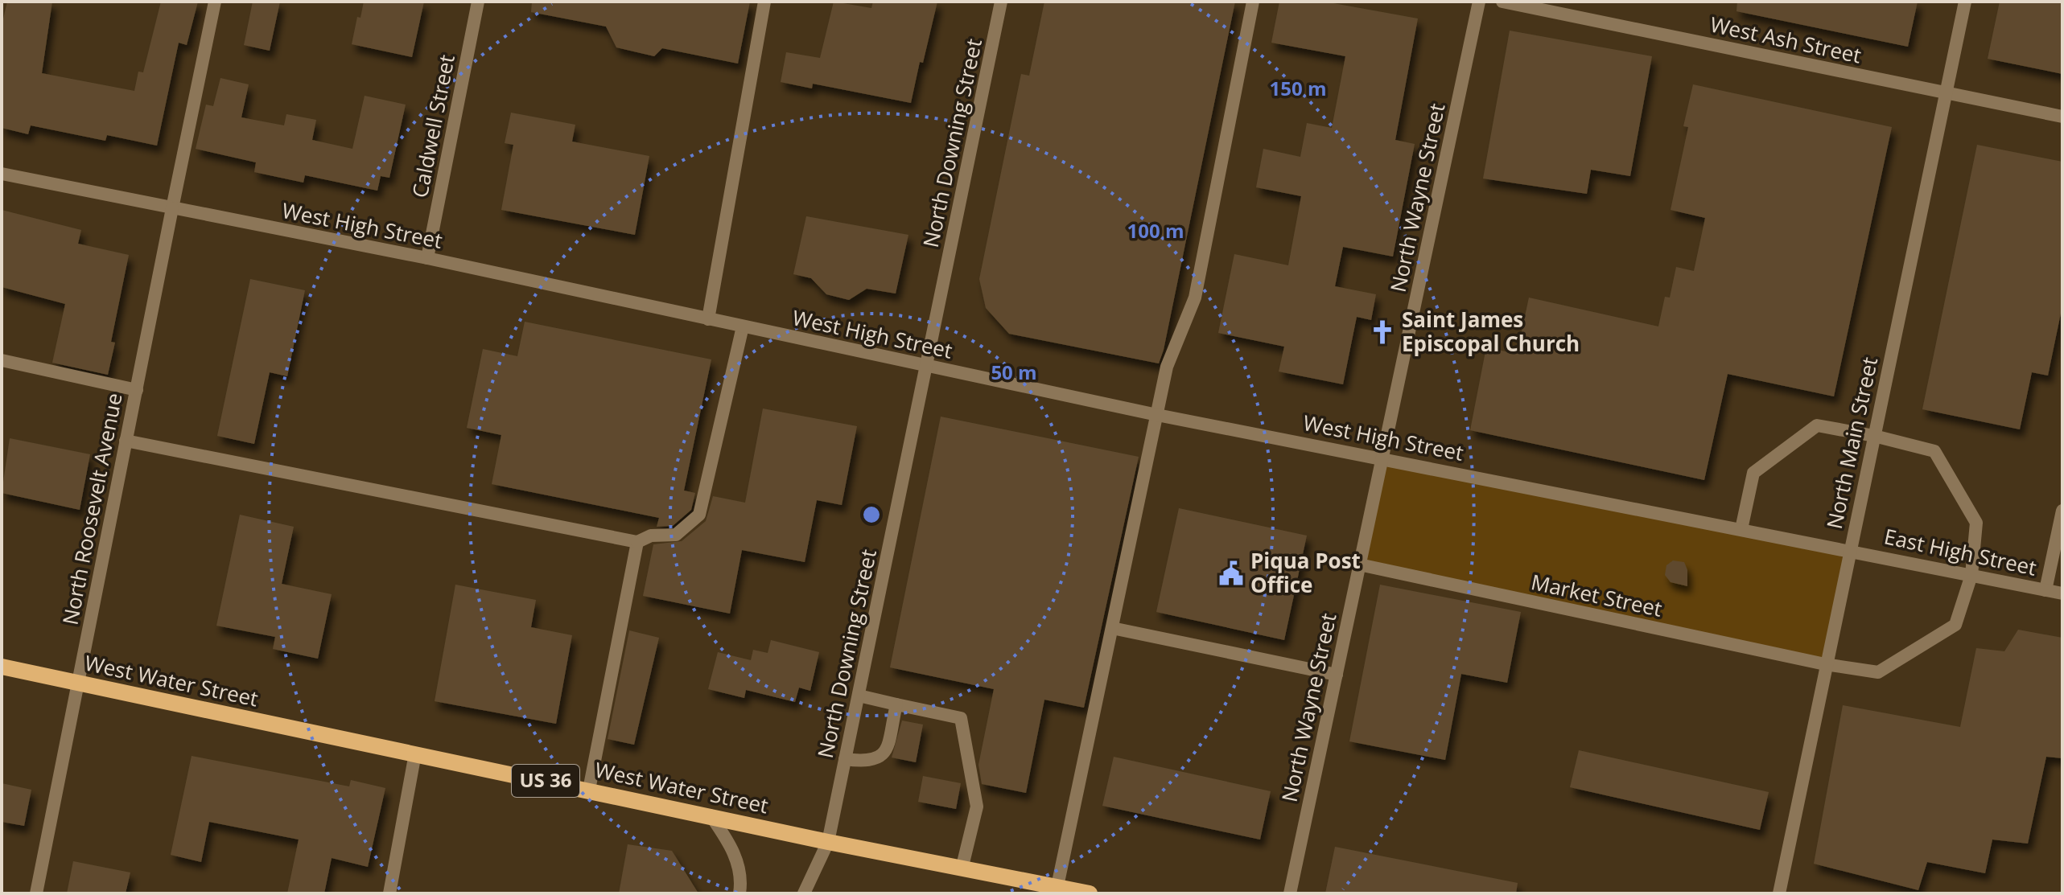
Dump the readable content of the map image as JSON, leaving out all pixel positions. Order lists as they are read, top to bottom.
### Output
{
  "streets": {
    "main road": ["West Water Street", "US 36"],
    "street": [
      "West Ash Street",
      "Caldwell Street",
      "North Downing Street",
      "North Wayne Street",
      "West High Street",
      "North Main Street",
      "North Roosevelt Avenue",
      "East High Street",
      "Market Street"
    ]
  },
  "crossings": [
    ["West Ash Street", "North Main Street"],
    ["Caldwell Street", "West High Street"],
    ["North Downing Street", "West High Street"],
    ["North Downing Street", "West Water Street"],
    ["North Wayne Street", "West High Street"],
    ["North Wayne Street", "Market Street"],
    ["West High Street", "North Main Street"],
    ["West High Street", "North Roosevelt Avenue"],
    ["West High Street", "East High Street"],
    ["West High Street", "Market Street"],
    ["North Main Street", "East High Street"],
    ["North Main Street", "Market Street"],
    ["North Roosevelt Avenue", "West Water Street"],
    ["East High Street", "Market Street"]
  ],
  "places": {
    "church": ["Saint James Episcopal Church"],
    "public building": ["Piqua Post Office"]
  },
  "rings": ["150 m", "100 m", "50 m"]
}
